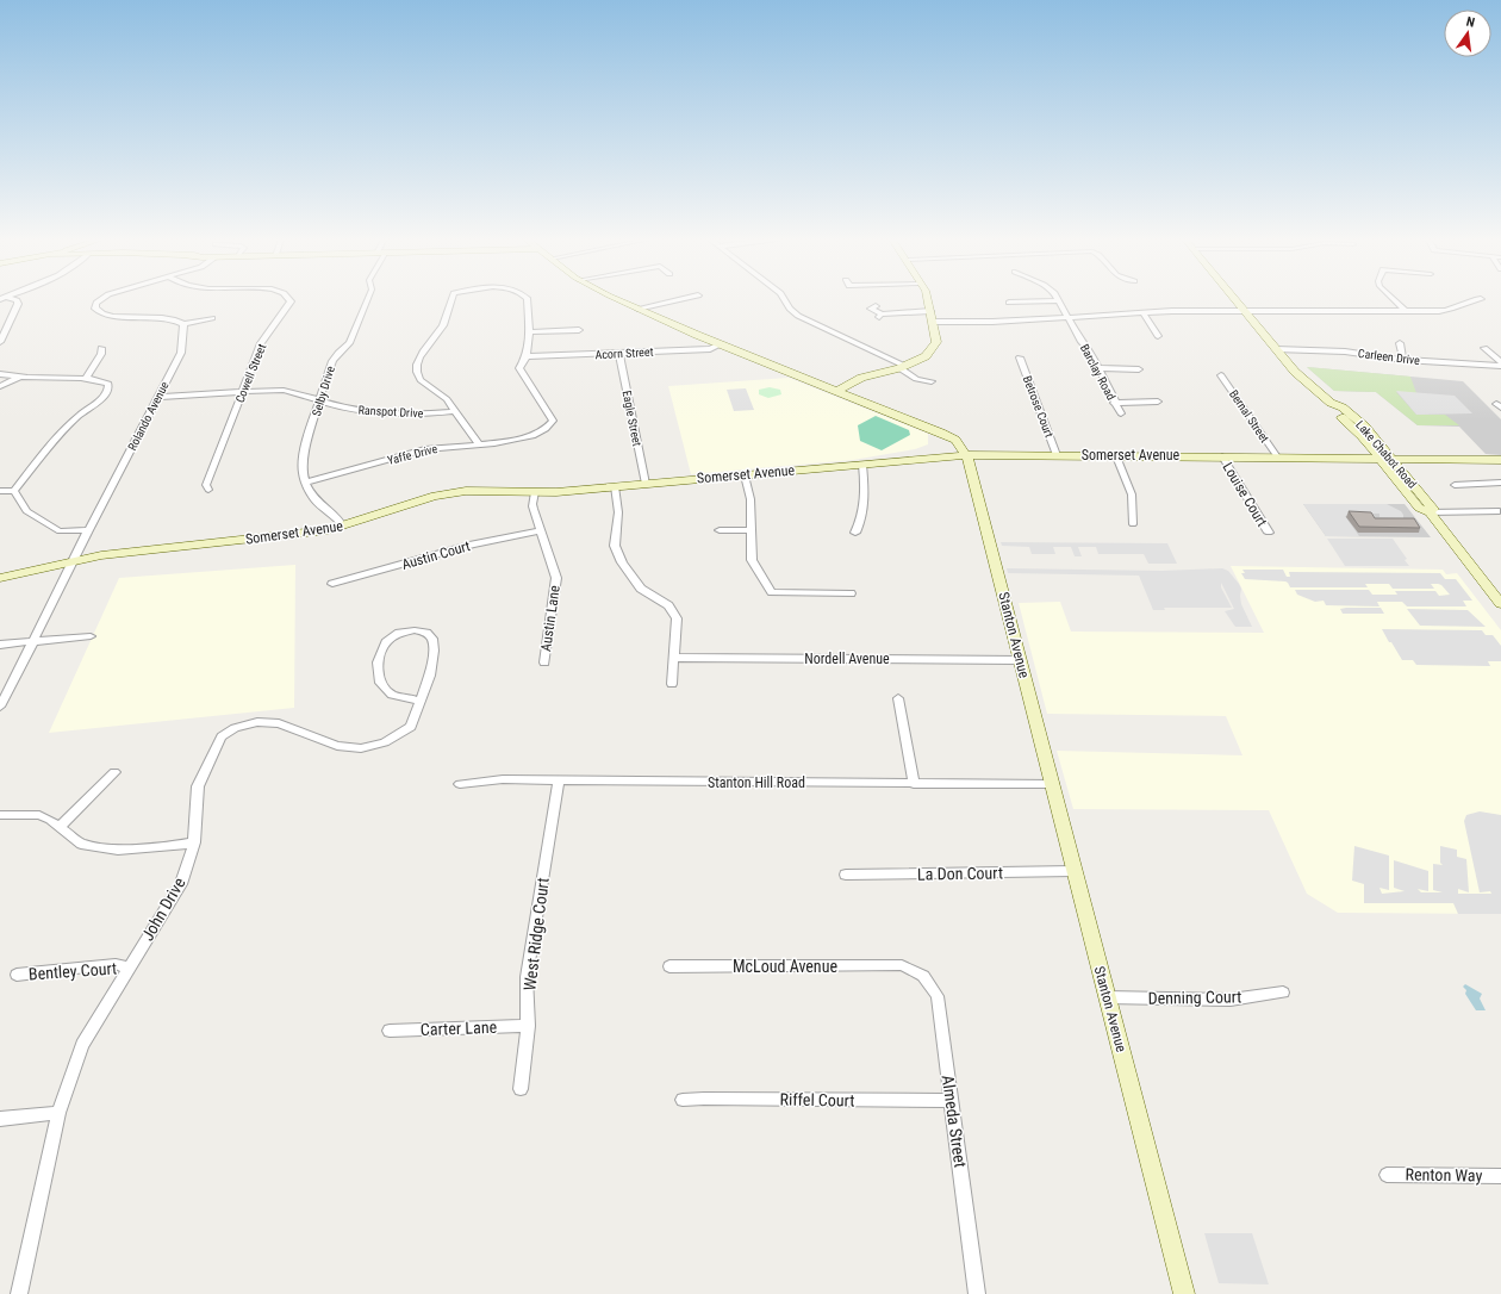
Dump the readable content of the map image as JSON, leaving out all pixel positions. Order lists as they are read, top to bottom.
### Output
{
  "streets": {
    "street": [
      "Acorn Street",
      "Carleen Drive",
      "Barclay Road",
      "Cowell Street",
      "Selby Drive",
      "Betrose Court",
      "Ranspot Drive",
      "Rolando Avenue",
      "Bernal Street",
      "Eagle Street",
      "Yaffe Drive",
      "Lake Chabot Road",
      "Somerset Avenue",
      "Louise Court",
      "Austin Court",
      "Austin Lane",
      "Stanton Avenue",
      "Nordell Avenue",
      "Stanton Hill Road",
      "La Don Court",
      "John Drive",
      "West Ridge Court",
      "McLoud Avenue",
      "Bentley Court",
      "Denning Court",
      "Carter Lane",
      "Riffel Court",
      "Almeda Street",
      "Renton Way"
    ]
  },
  "crossings": [
    ["Acorn Street", "Eagle Street"],
    ["Acorn Street", "Yaffe Drive"],
    ["Acorn Street", "Stanton Avenue"],
    ["Carleen Drive", "Lake Chabot Road"],
    ["Cowell Street", "Ranspot Drive"],
    ["Selby Drive", "Ranspot Drive"],
    ["Selby Drive", "Yaffe Drive"],
    ["Selby Drive", "Somerset Avenue"],
    ["Betrose Court", "Somerset Avenue"],
    ["Ranspot Drive", "Rolando Avenue"],
    ["Rolando Avenue", "Somerset Avenue"],
    ["Bernal Street", "Somerset Avenue"],
    ["Eagle Street", "Somerset Avenue"],
    ["Lake Chabot Road", "Somerset Avenue"],
    ["Somerset Avenue", "Louise Court"],
    ["Somerset Avenue", "Austin Lane"],
    ["Somerset Avenue", "Stanton Avenue"],
    ["Austin Court", "Austin Lane"],
    ["Stanton Avenue", "Nordell Avenue"],
    ["Stanton Avenue", "Stanton Hill Road"],
    ["Stanton Avenue", "La Don Court"],
    ["Stanton Avenue", "Denning Court"],
    ["Stanton Hill Road", "West Ridge Court"],
    ["John Drive", "Bentley Court"],
    ["West Ridge Court", "Carter Lane"],
    ["McLoud Avenue", "Almeda Street"],
    ["Riffel Court", "Almeda Street"]
  ],
  "north": "top"
}
